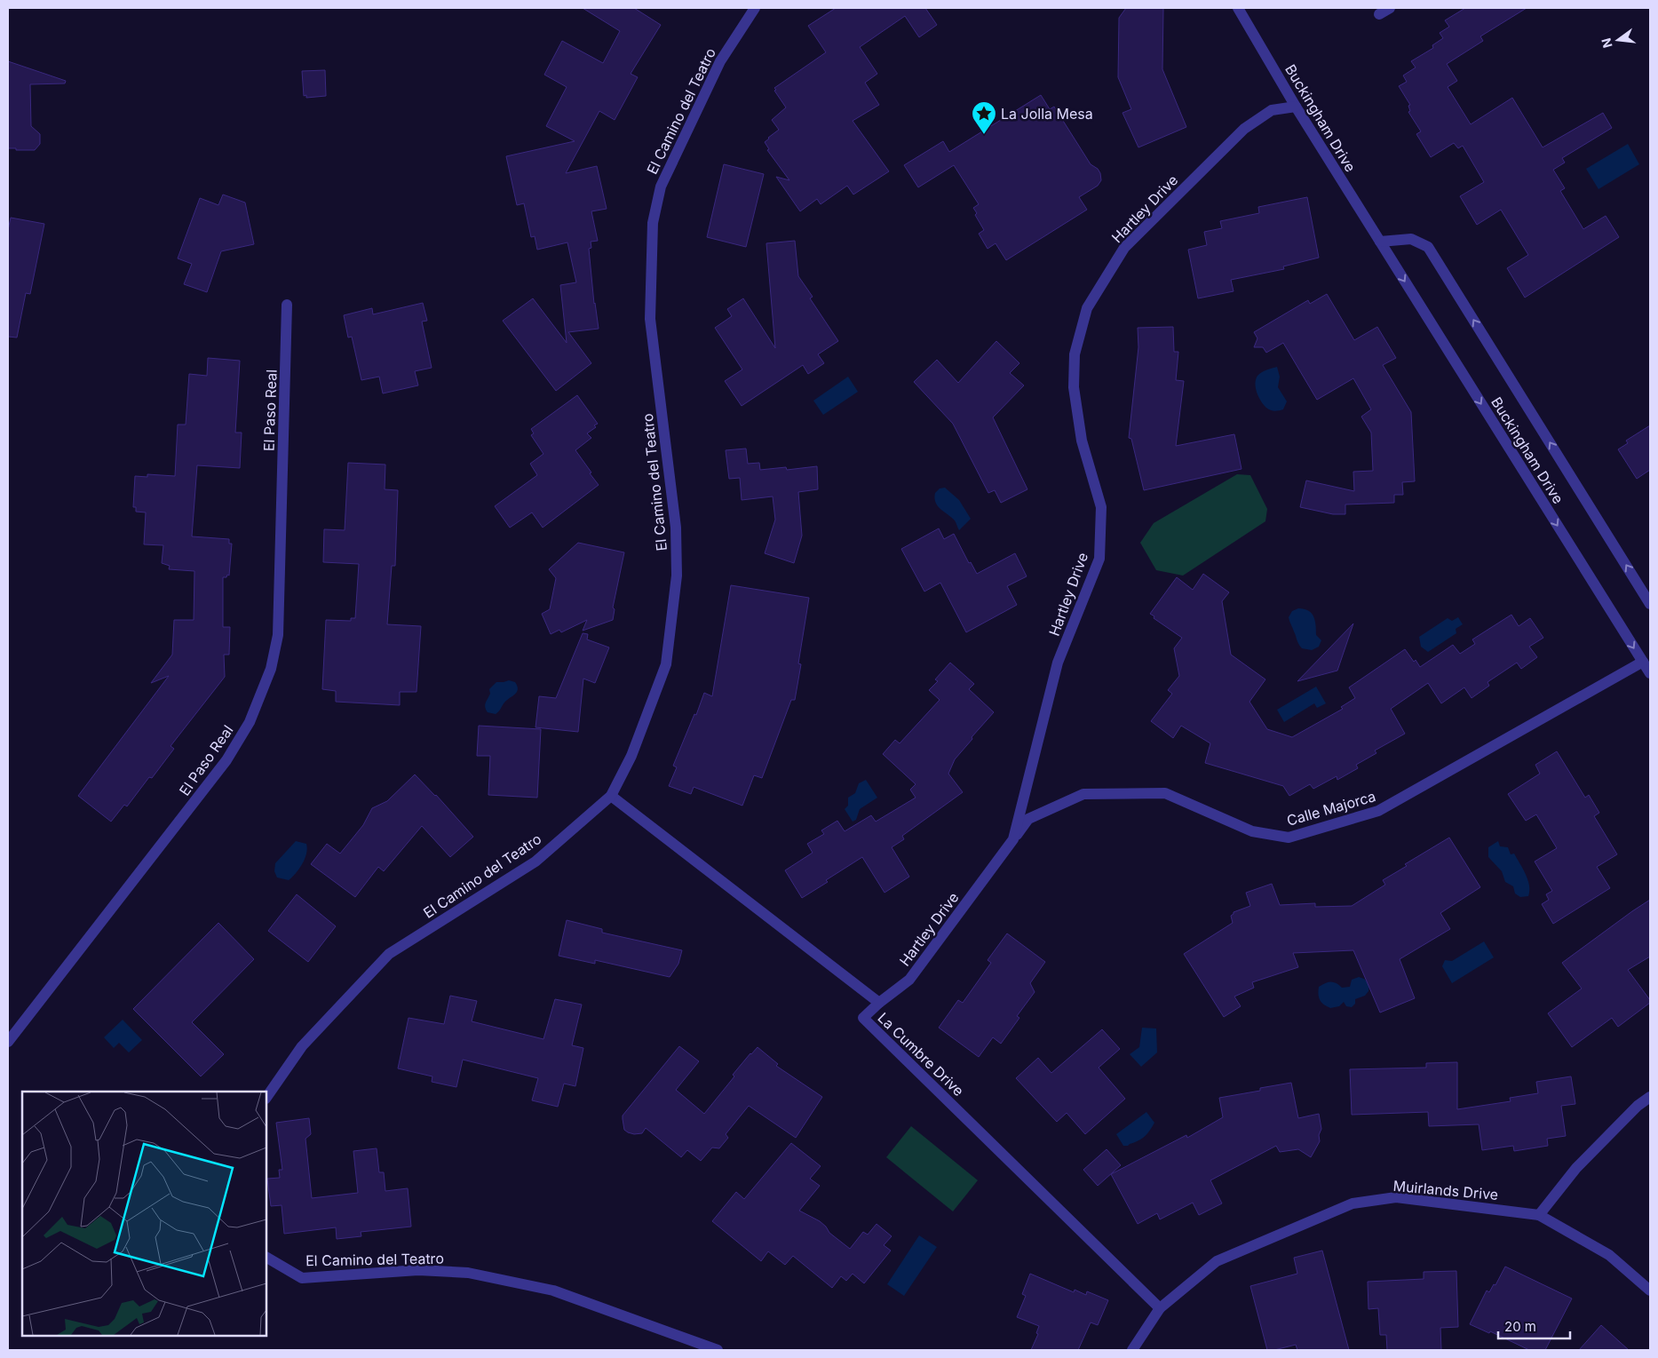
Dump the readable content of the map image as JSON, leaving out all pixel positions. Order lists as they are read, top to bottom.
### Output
{
  "streets": {
    "street": [
      "El Camino del Teatro",
      "Buckingham Drive",
      "Hartley Drive",
      "El Paso Real",
      "Calle Majorca",
      "La Cumbre Drive",
      "Muirlands Drive"
    ]
  },
  "crossings": [
    ["El Camino del Teatro", "La Cumbre Drive"],
    ["Buckingham Drive", "Hartley Drive"],
    ["Buckingham Drive", "Calle Majorca"],
    ["Hartley Drive", "Calle Majorca"],
    ["Hartley Drive", "La Cumbre Drive"],
    ["La Cumbre Drive", "Muirlands Drive"]
  ],
  "places": {
    "place": ["La Jolla Mesa"]
  },
  "scale_bar": "20 m",
  "north": "left"
}
